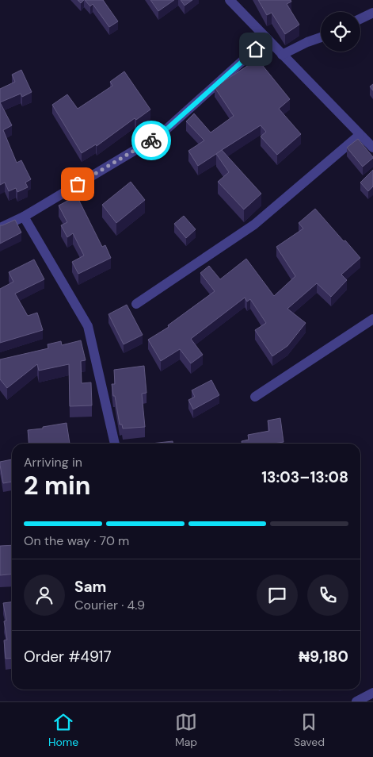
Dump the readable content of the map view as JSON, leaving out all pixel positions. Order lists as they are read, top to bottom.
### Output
{
  "page": {
    "heading": ["2 min", "Arriving in", "13:03–13:08"],
    "panel": [
      "Sam",
      "Courier · 4.9",
      "Order #4917",
      "₦9,180"
    ],
    "bar": "On the way · 70 m",
    "tabs": ["Home", "Map", "Saved"]
  }
}
